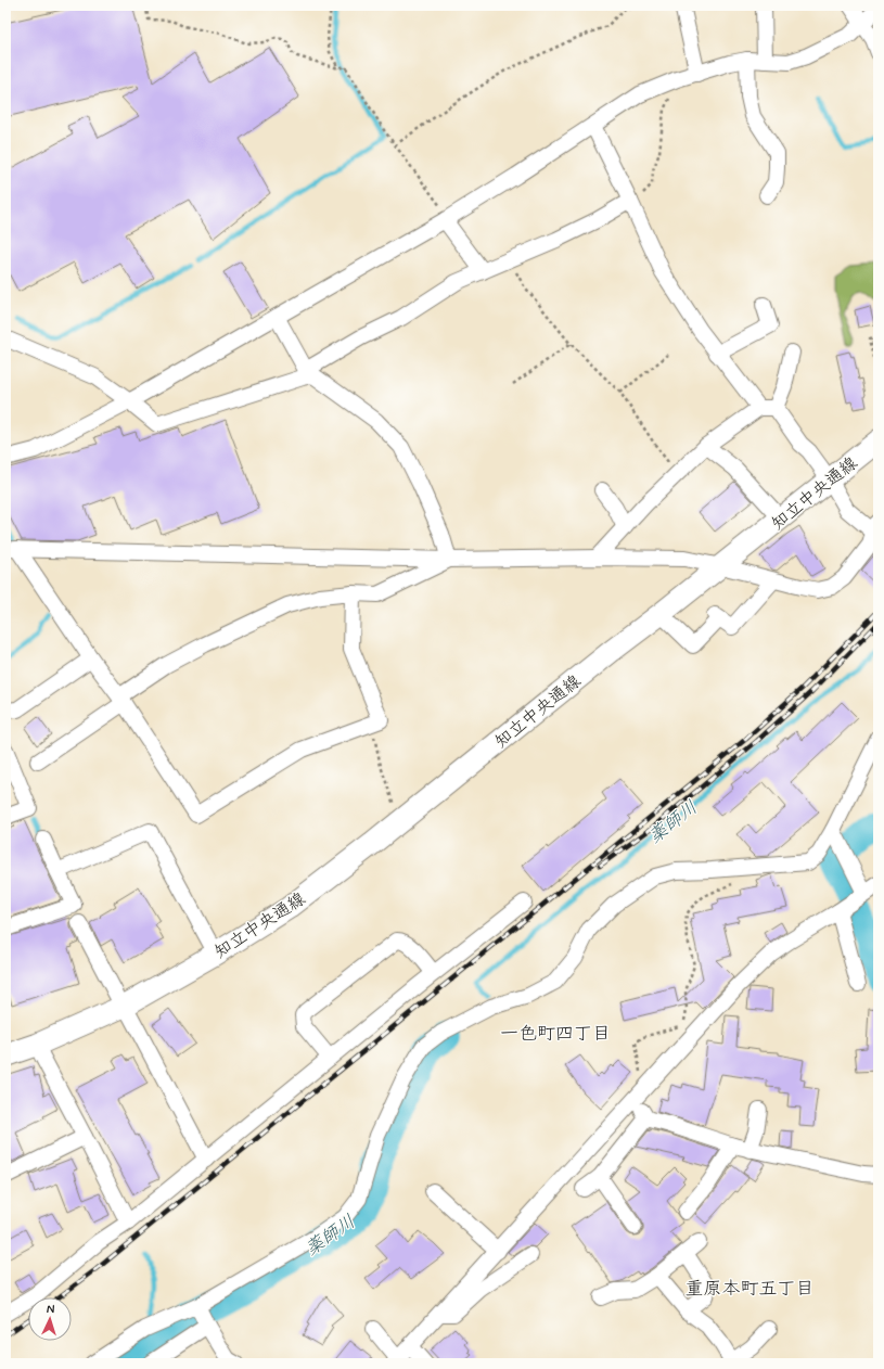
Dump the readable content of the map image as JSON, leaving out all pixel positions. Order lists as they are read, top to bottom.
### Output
{
  "streets": {
    "street": ["知立中央通線"]
  },
  "districts": ["一色町四丁目", "重原本町五丁目"],
  "water": ["薬師川"],
  "north": "top"
}
